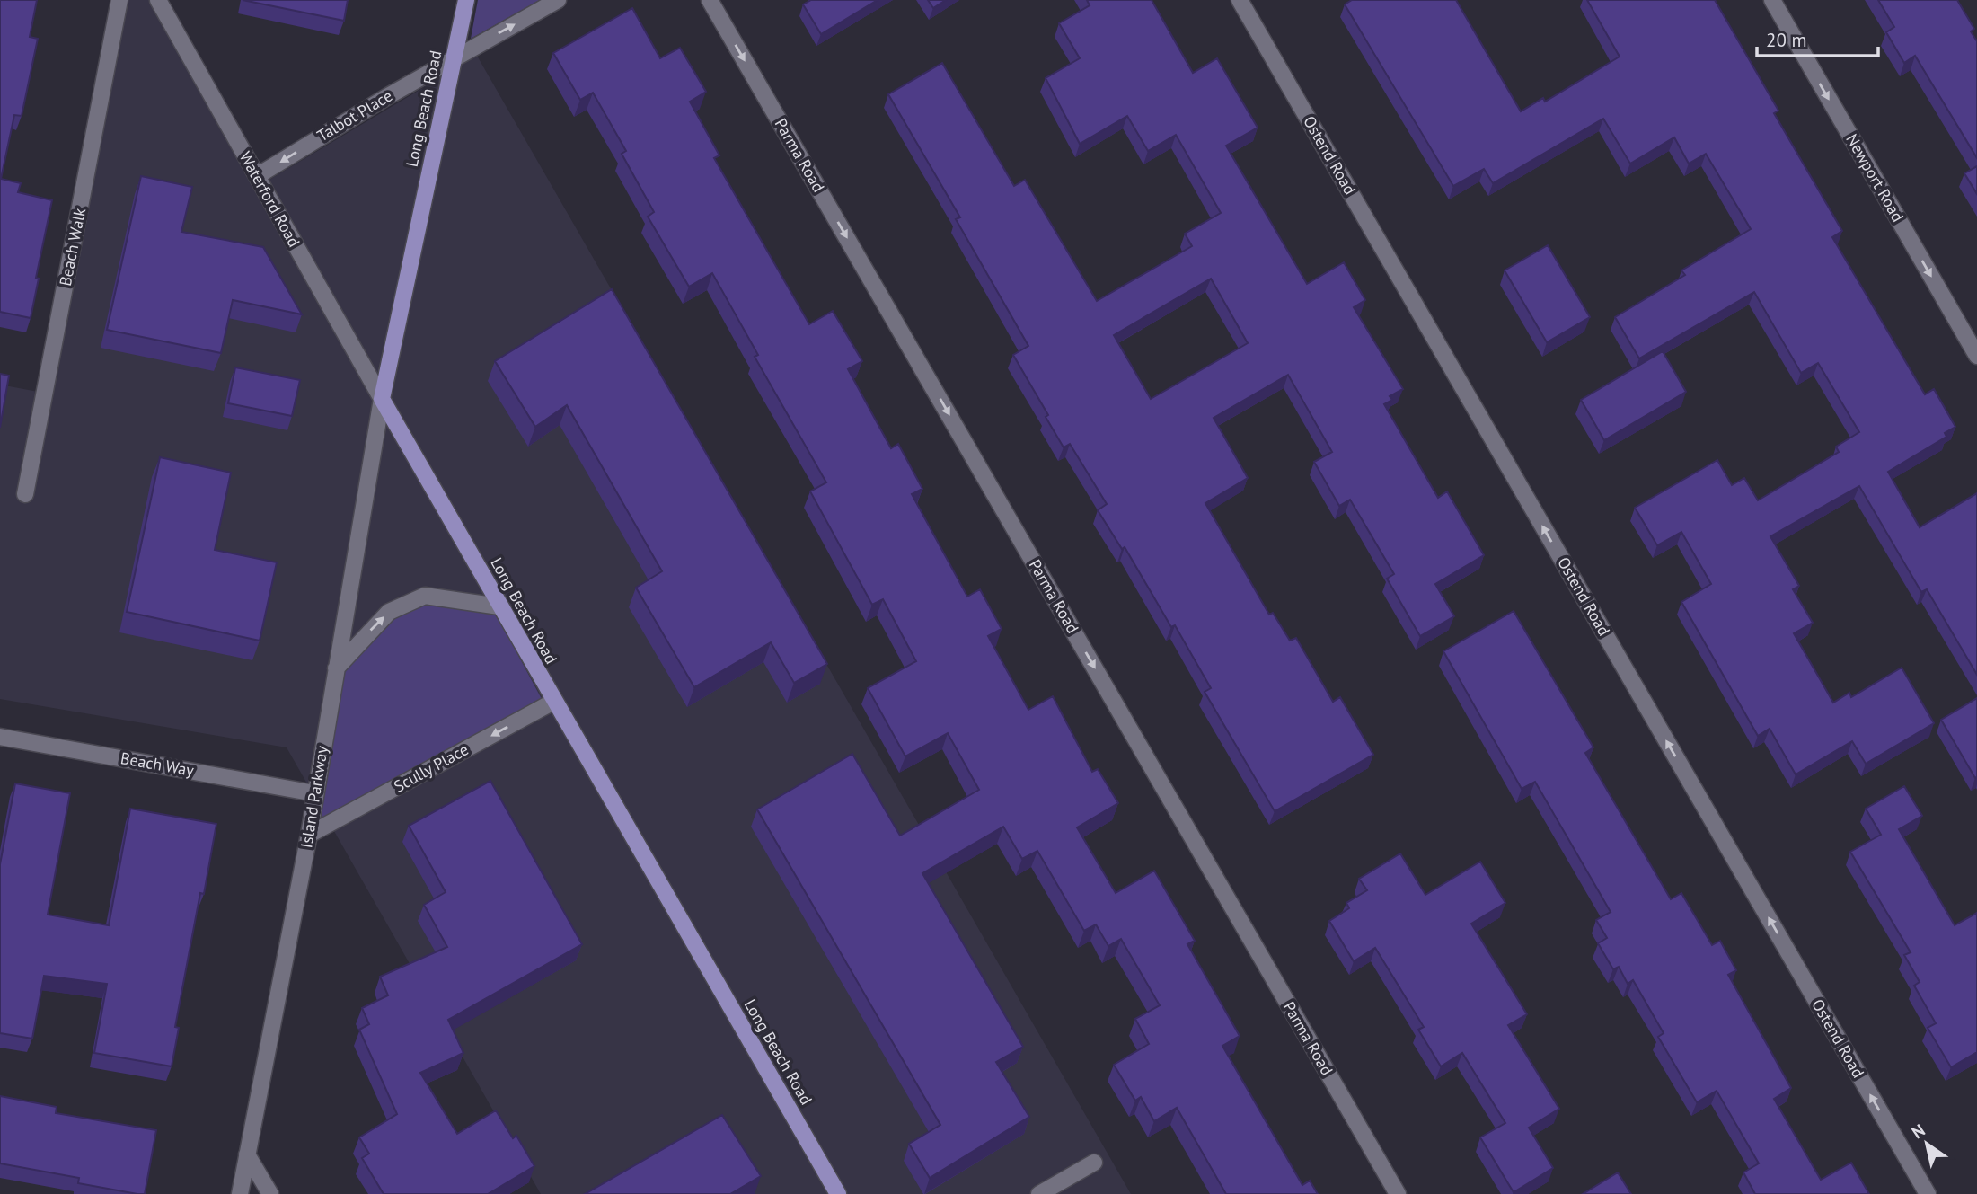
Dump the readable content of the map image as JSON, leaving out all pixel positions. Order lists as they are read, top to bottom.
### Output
{
  "streets": {
    "main road": ["Long Beach Road"],
    "street": [
      "Talbot Place",
      "Parma Road",
      "Ostend Road",
      "Newport Road",
      "Waterford Road",
      "Beach Walk",
      "Beach Way",
      "Scully Place",
      "Island Parkway"
    ]
  },
  "crossings": [
    ["Long Beach Road", "Talbot Place"],
    ["Long Beach Road", "Waterford Road"],
    ["Long Beach Road", "Scully Place"],
    ["Long Beach Road", "Island Parkway"],
    ["Talbot Place", "Waterford Road"],
    ["Waterford Road", "Island Parkway"],
    ["Beach Way", "Island Parkway"],
    ["Scully Place", "Island Parkway"]
  ],
  "one_way": [
    "Parma Road",
    "Ostend Road",
    "Newport Road",
    "Scully Place"
  ],
  "scale_bar": "20 m",
  "north": "top left"
}
